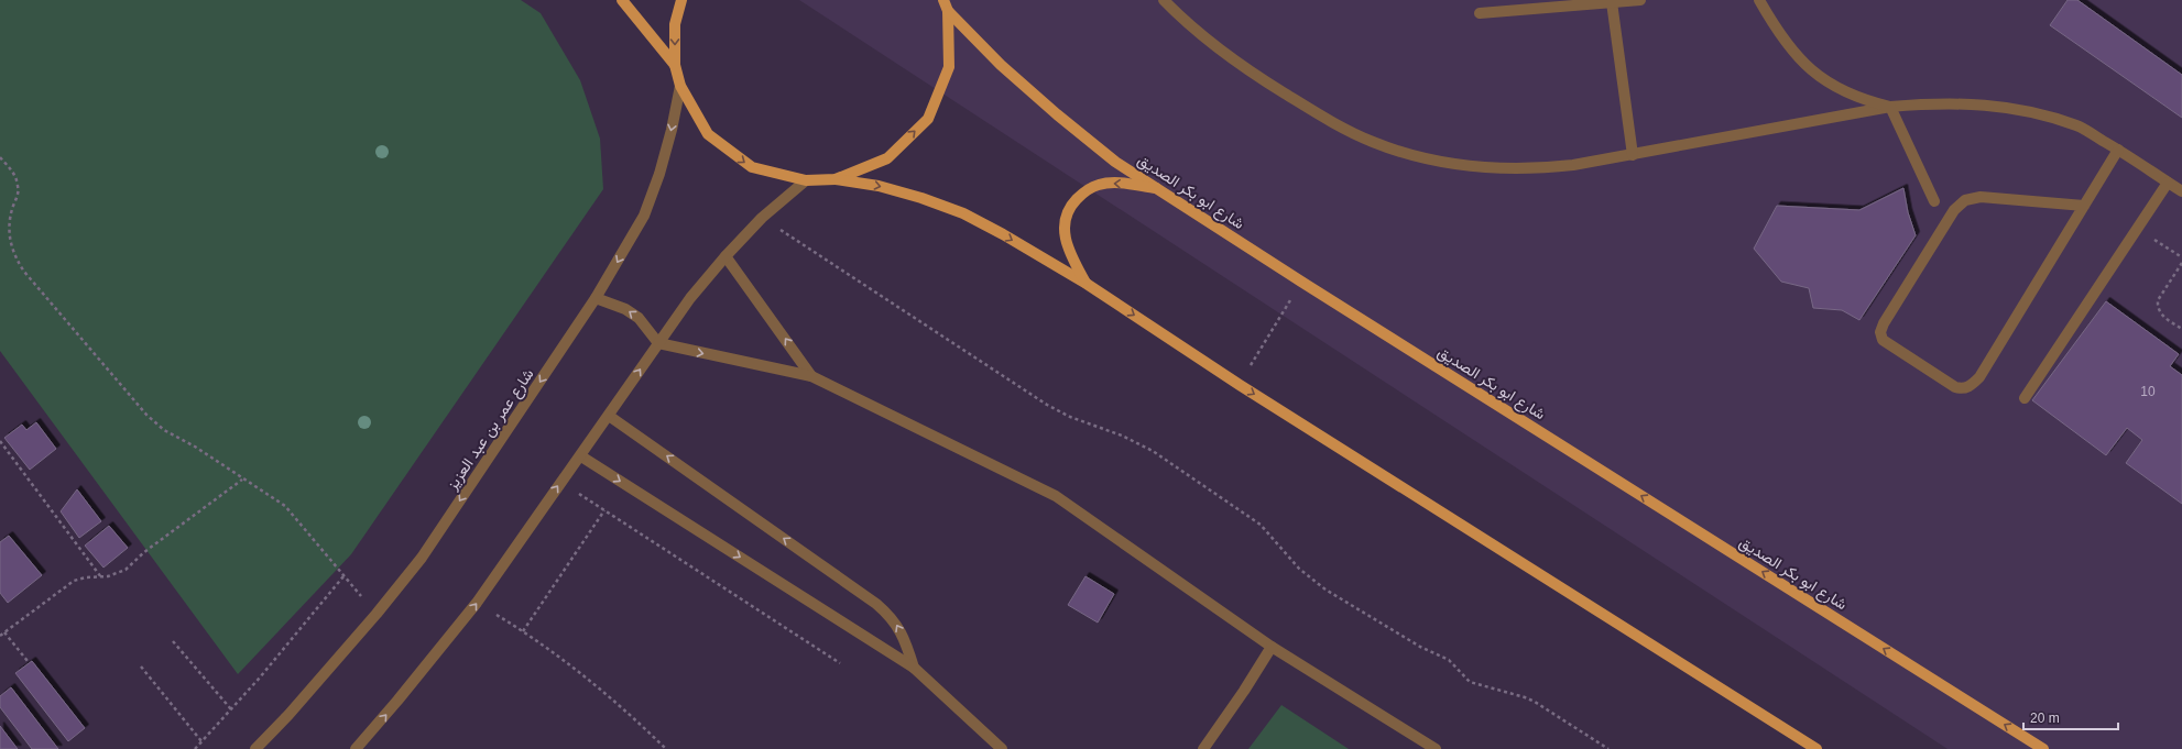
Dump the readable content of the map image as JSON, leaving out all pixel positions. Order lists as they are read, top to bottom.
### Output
{
  "streets": {
    "main road": ["شارع ابو بكر الصديق"],
    "street": ["شارع عمر بن عبد العزيز"]
  },
  "one_way": ["شارع ابو بكر الصديق"],
  "house_numbers": ["10"],
  "scale_bar": "20 m"
}
